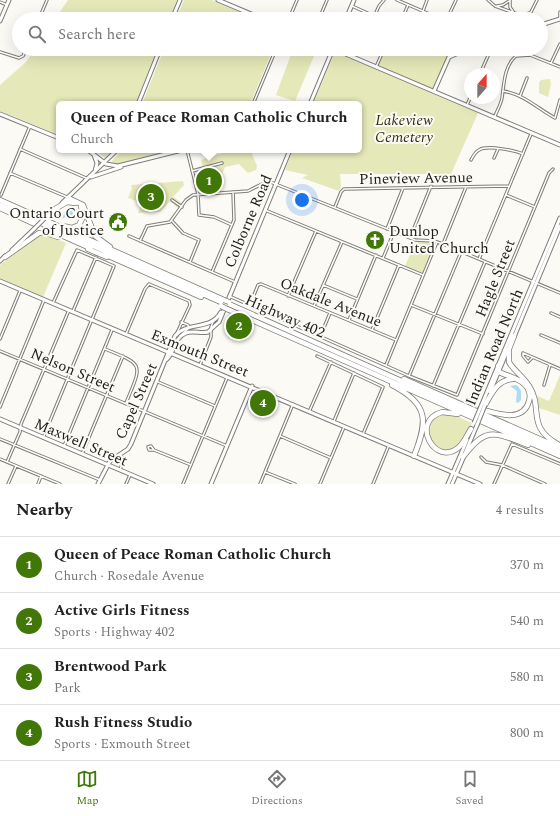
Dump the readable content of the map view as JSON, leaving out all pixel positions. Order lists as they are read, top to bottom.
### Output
{
  "streets": {
    "highway": ["Highway 402"],
    "main road": [
      "Colborne Road",
      "Indian Road North",
      "Exmouth Street",
      "Capel Street",
      "Maxwell Street"
    ],
    "street": [
      "Pineview Avenue",
      "Hagle Street",
      "Oakdale Avenue",
      "Nelson Street"
    ]
  },
  "crossings": [
    ["Colborne Road", "Highway 402"],
    ["Colborne Road", "Exmouth Street"],
    ["Indian Road North", "Exmouth Street"],
    ["Exmouth Street", "Capel Street"],
    ["Nelson Street", "Capel Street"],
    ["Capel Street", "Maxwell Street"]
  ],
  "parks": ["Lakeview Cemetery"],
  "places": {
    "public building": ["Ontario Court of Justice"],
    "church": ["Dunlop United Church"]
  },
  "north": "top",
  "page": {
    "search": "Search here",
    "popup": ["Queen of Peace Roman Catholic Church", "Church"],
    "pins": [
      "1",
      "3",
      "2",
      "4"
    ],
    "heading": ["Nearby", "4 results"],
    "list": [
      {
        "mark": "1",
        "name": "Queen of Peace Roman Catholic Church",
        "note": "Church · Rosedale Avenue",
        "value": "370 m"
      },
      {
        "mark": "2",
        "name": "Active Girls Fitness",
        "note": "Sports · Highway 402",
        "value": "540 m"
      },
      {
        "mark": "3",
        "name": "Brentwood Park",
        "note": "Park",
        "value": "580 m"
      },
      {
        "mark": "4",
        "name": "Rush Fitness Studio",
        "note": "Sports · Exmouth Street",
        "value": "800 m"
      }
    ],
    "nav": ["Map", "Directions", "Saved"]
  }
}
